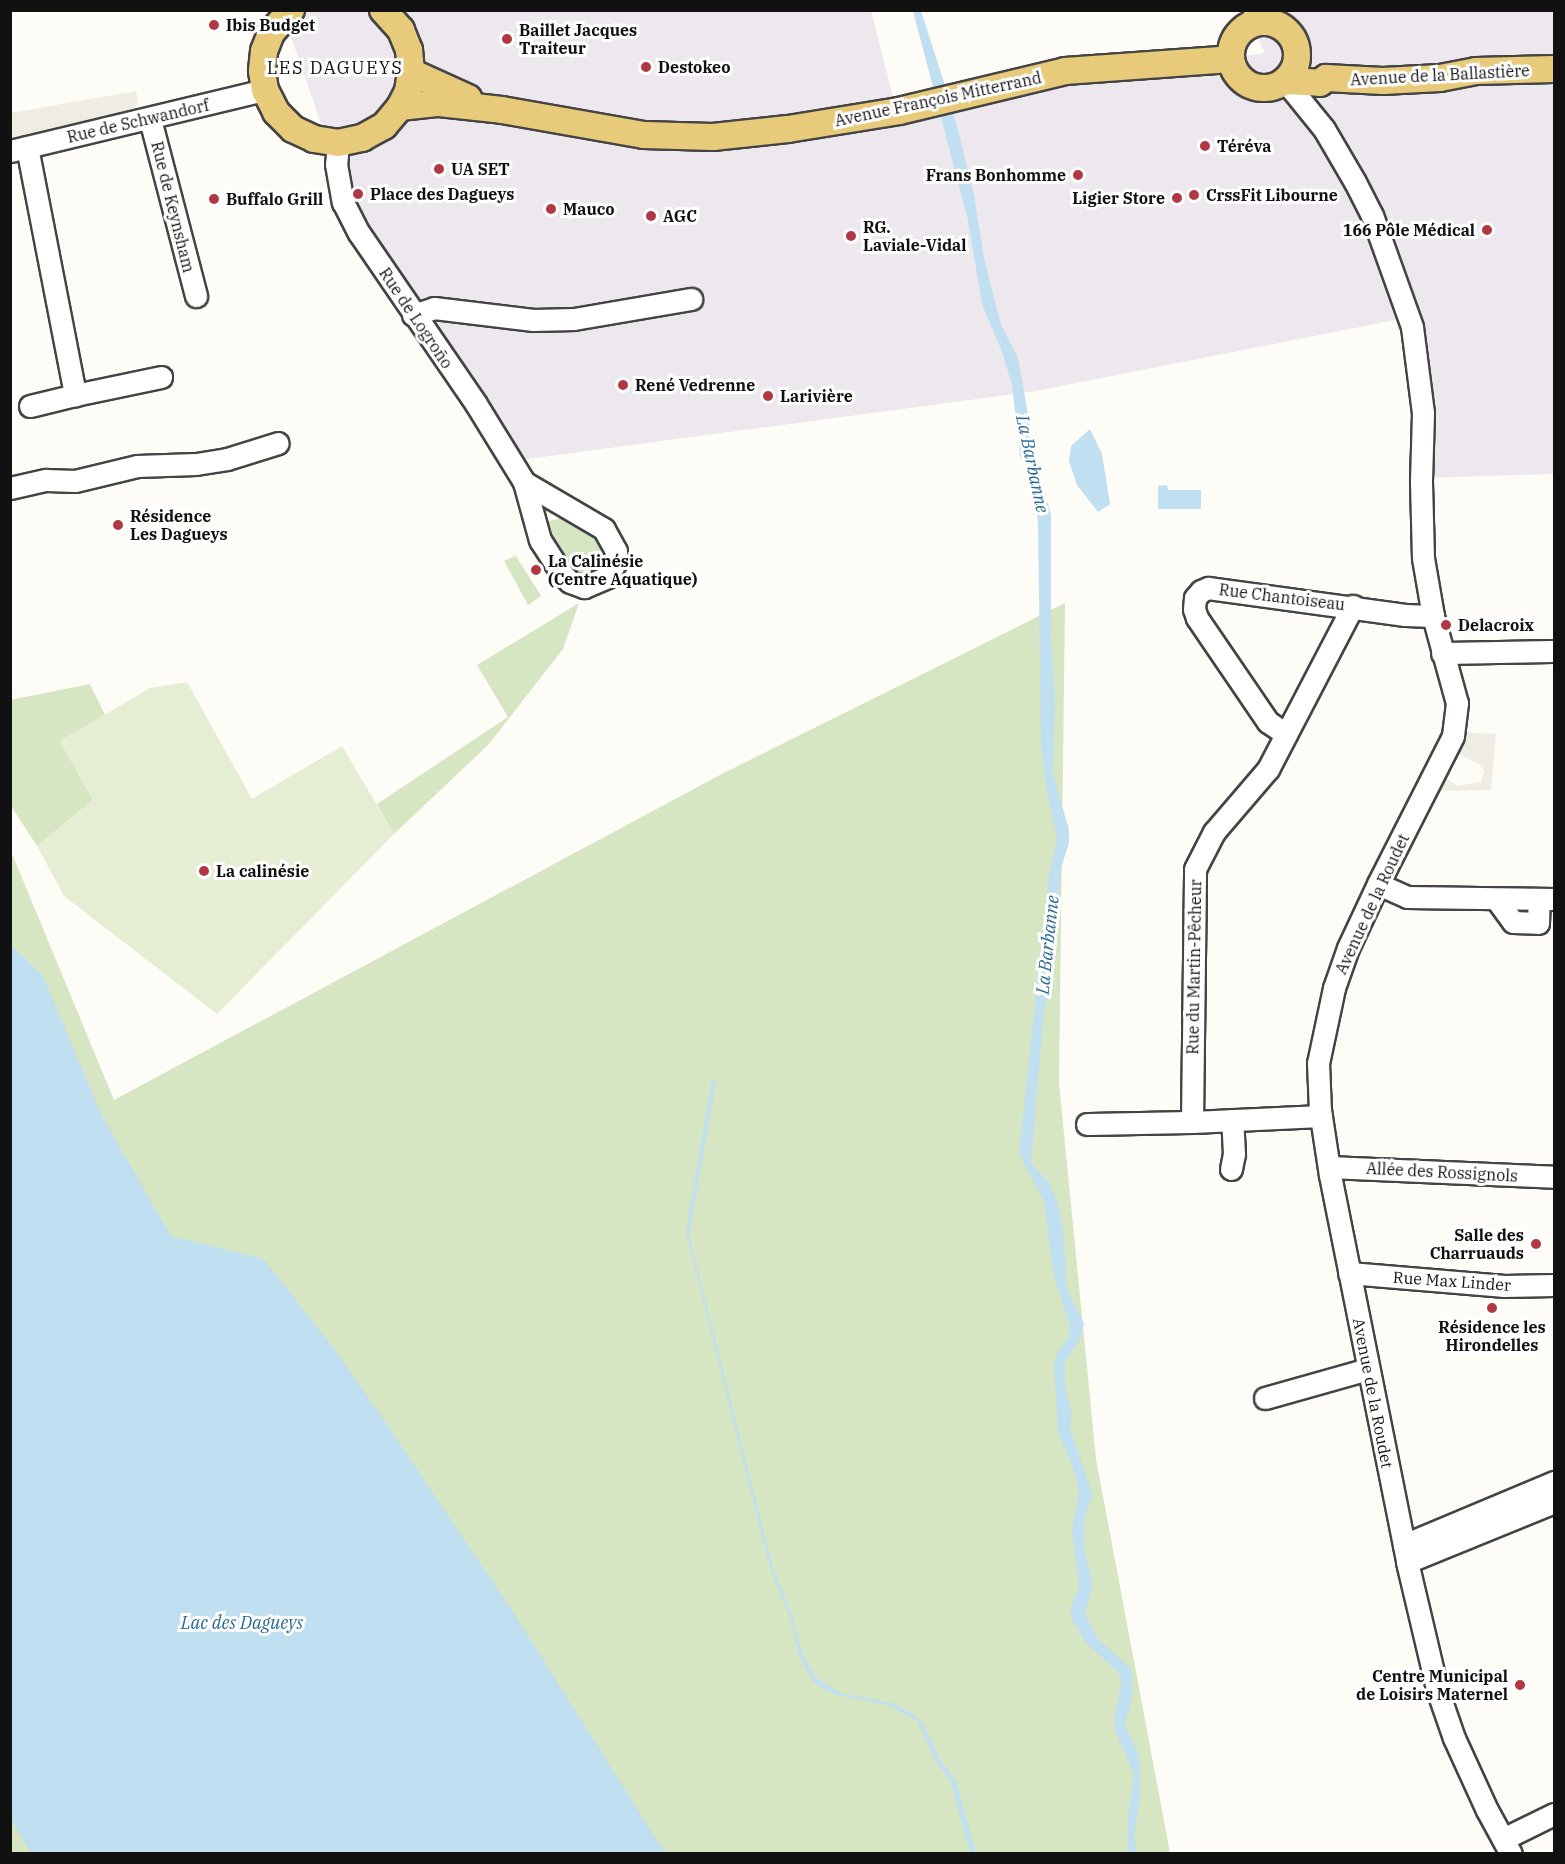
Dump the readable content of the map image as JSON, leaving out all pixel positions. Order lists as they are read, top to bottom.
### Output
{
  "streets": {
    "main road": ["Avenue de la Ballastière", "Avenue François Mitterrand"],
    "street": [
      "Rue de Schwandorf",
      "Rue de Keynsham",
      "Rue de Logroño",
      "Rue Chantoiseau",
      "Avenue de la Roudet",
      "Rue du Martin-Pêcheur",
      "Allée des Rossignols",
      "Rue Max Linder"
    ]
  },
  "crossings": [
    ["Avenue de la Ballastière", "Avenue François Mitterrand"],
    ["Avenue de la Ballastière", "Avenue de la Roudet"],
    ["Avenue François Mitterrand", "Avenue de la Roudet"],
    ["Rue de Schwandorf", "Rue de Keynsham"],
    ["Rue Chantoiseau", "Avenue de la Roudet"],
    ["Rue Chantoiseau", "Rue du Martin-Pêcheur"],
    ["Avenue de la Roudet", "Allée des Rossignols"],
    ["Avenue de la Roudet", "Rue Max Linder"]
  ],
  "districts": ["LES DAGUEYS"],
  "water": ["La Barbanne", "Lac des Dagueys"],
  "places": [
    "Ibis Budget",
    "Baillet Jacques Traiteur",
    "Destokeo",
    "Téréva",
    "UA SET",
    "Frans Bonhomme",
    "Place des Dagueys",
    "CrssFit Libourne",
    "Ligier Store",
    "Buffalo Grill",
    "Mauco",
    "AGC",
    "166 Pôle Médical",
    "RG. Laviale-Vidal",
    "René Vedrenne",
    "Larivière",
    "Résidence Les Dagueys",
    "La Calinésie (Centre Aquatique)",
    "Delacroix",
    "La calinésie",
    "Salle des Charruauds",
    "Résidence les Hirondelles",
    "Centre Municipal de Loisirs Maternel"
  ]
}
